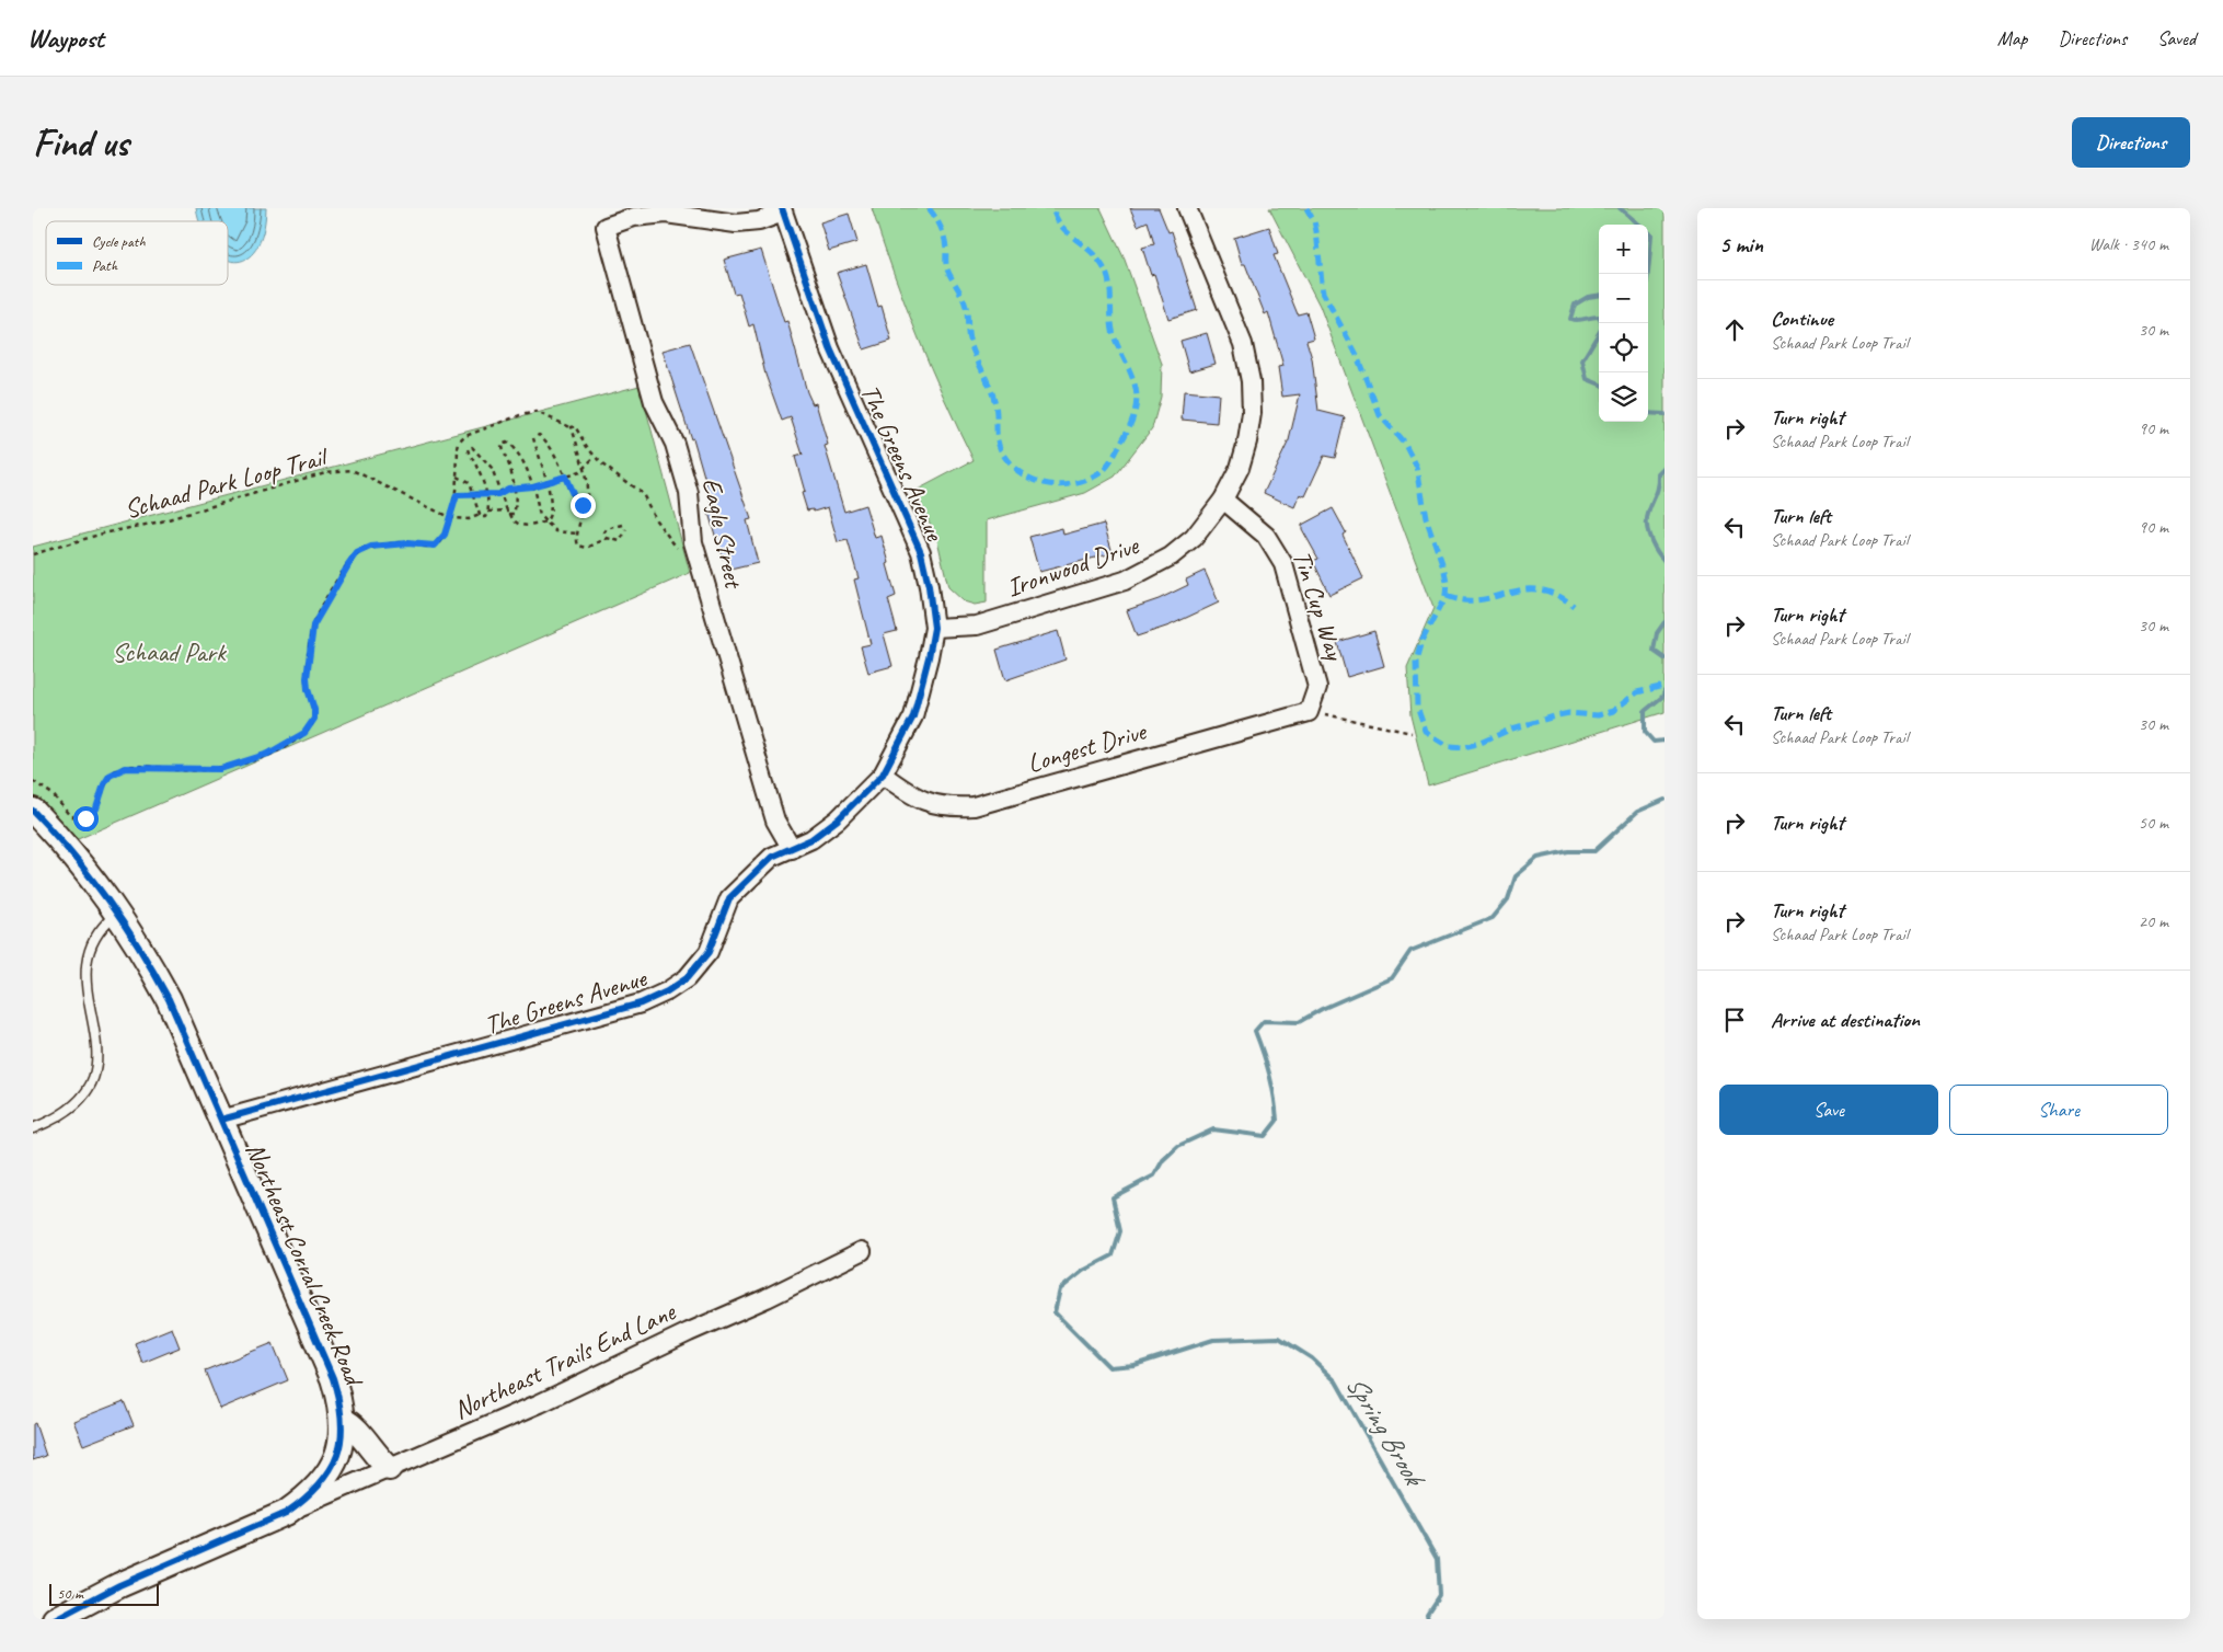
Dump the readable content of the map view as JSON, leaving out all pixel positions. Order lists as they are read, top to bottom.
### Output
{
  "streets": {
    "street": [
      "The Greens Avenue",
      "Eagle Street",
      "Ironwood Drive",
      "Tin Cup Way",
      "Longest Drive",
      "Northeast Corral Creek Road",
      "Northeast Trails End Lane"
    ],
    "path": ["Schaad Park Loop Trail"]
  },
  "crossings": [
    ["The Greens Avenue", "Eagle Street"],
    ["The Greens Avenue", "Ironwood Drive"],
    ["The Greens Avenue", "Longest Drive"],
    ["The Greens Avenue", "Northeast Corral Creek Road"],
    ["Ironwood Drive", "Tin Cup Way"],
    ["Tin Cup Way", "Longest Drive"],
    ["Northeast Corral Creek Road", "Northeast Trails End Lane"]
  ],
  "water": ["Spring Brook"],
  "parks": ["Schaad Park"],
  "legend": ["Cycle path", "Path"],
  "scale_bar": "50 m",
  "page": {
    "header": "Waypost",
    "nav": ["Map", "Directions", "Saved"],
    "buttons": [
      "Directions",
      ["Save", "Share"]
    ],
    "title": "Find us",
    "heading": ["5 min", "Walk · 340 m"],
    "map_buttons": ["+", "−"],
    "list": [
      ["Continue", "Schaad Park Loop Trail", "30 m"],
      ["Turn right", "Schaad Park Loop Trail", "90 m"],
      ["Turn left", "Schaad Park Loop Trail", "90 m"],
      ["Turn right", "Schaad Park Loop Trail", "30 m"],
      ["Turn left", "Schaad Park Loop Trail", "30 m"],
      ["Turn right", "50 m"],
      ["Turn right", "Schaad Park Loop Trail", "20 m"],
      "Arrive at destination"
    ],
    "scale": "50 m"
  }
}
